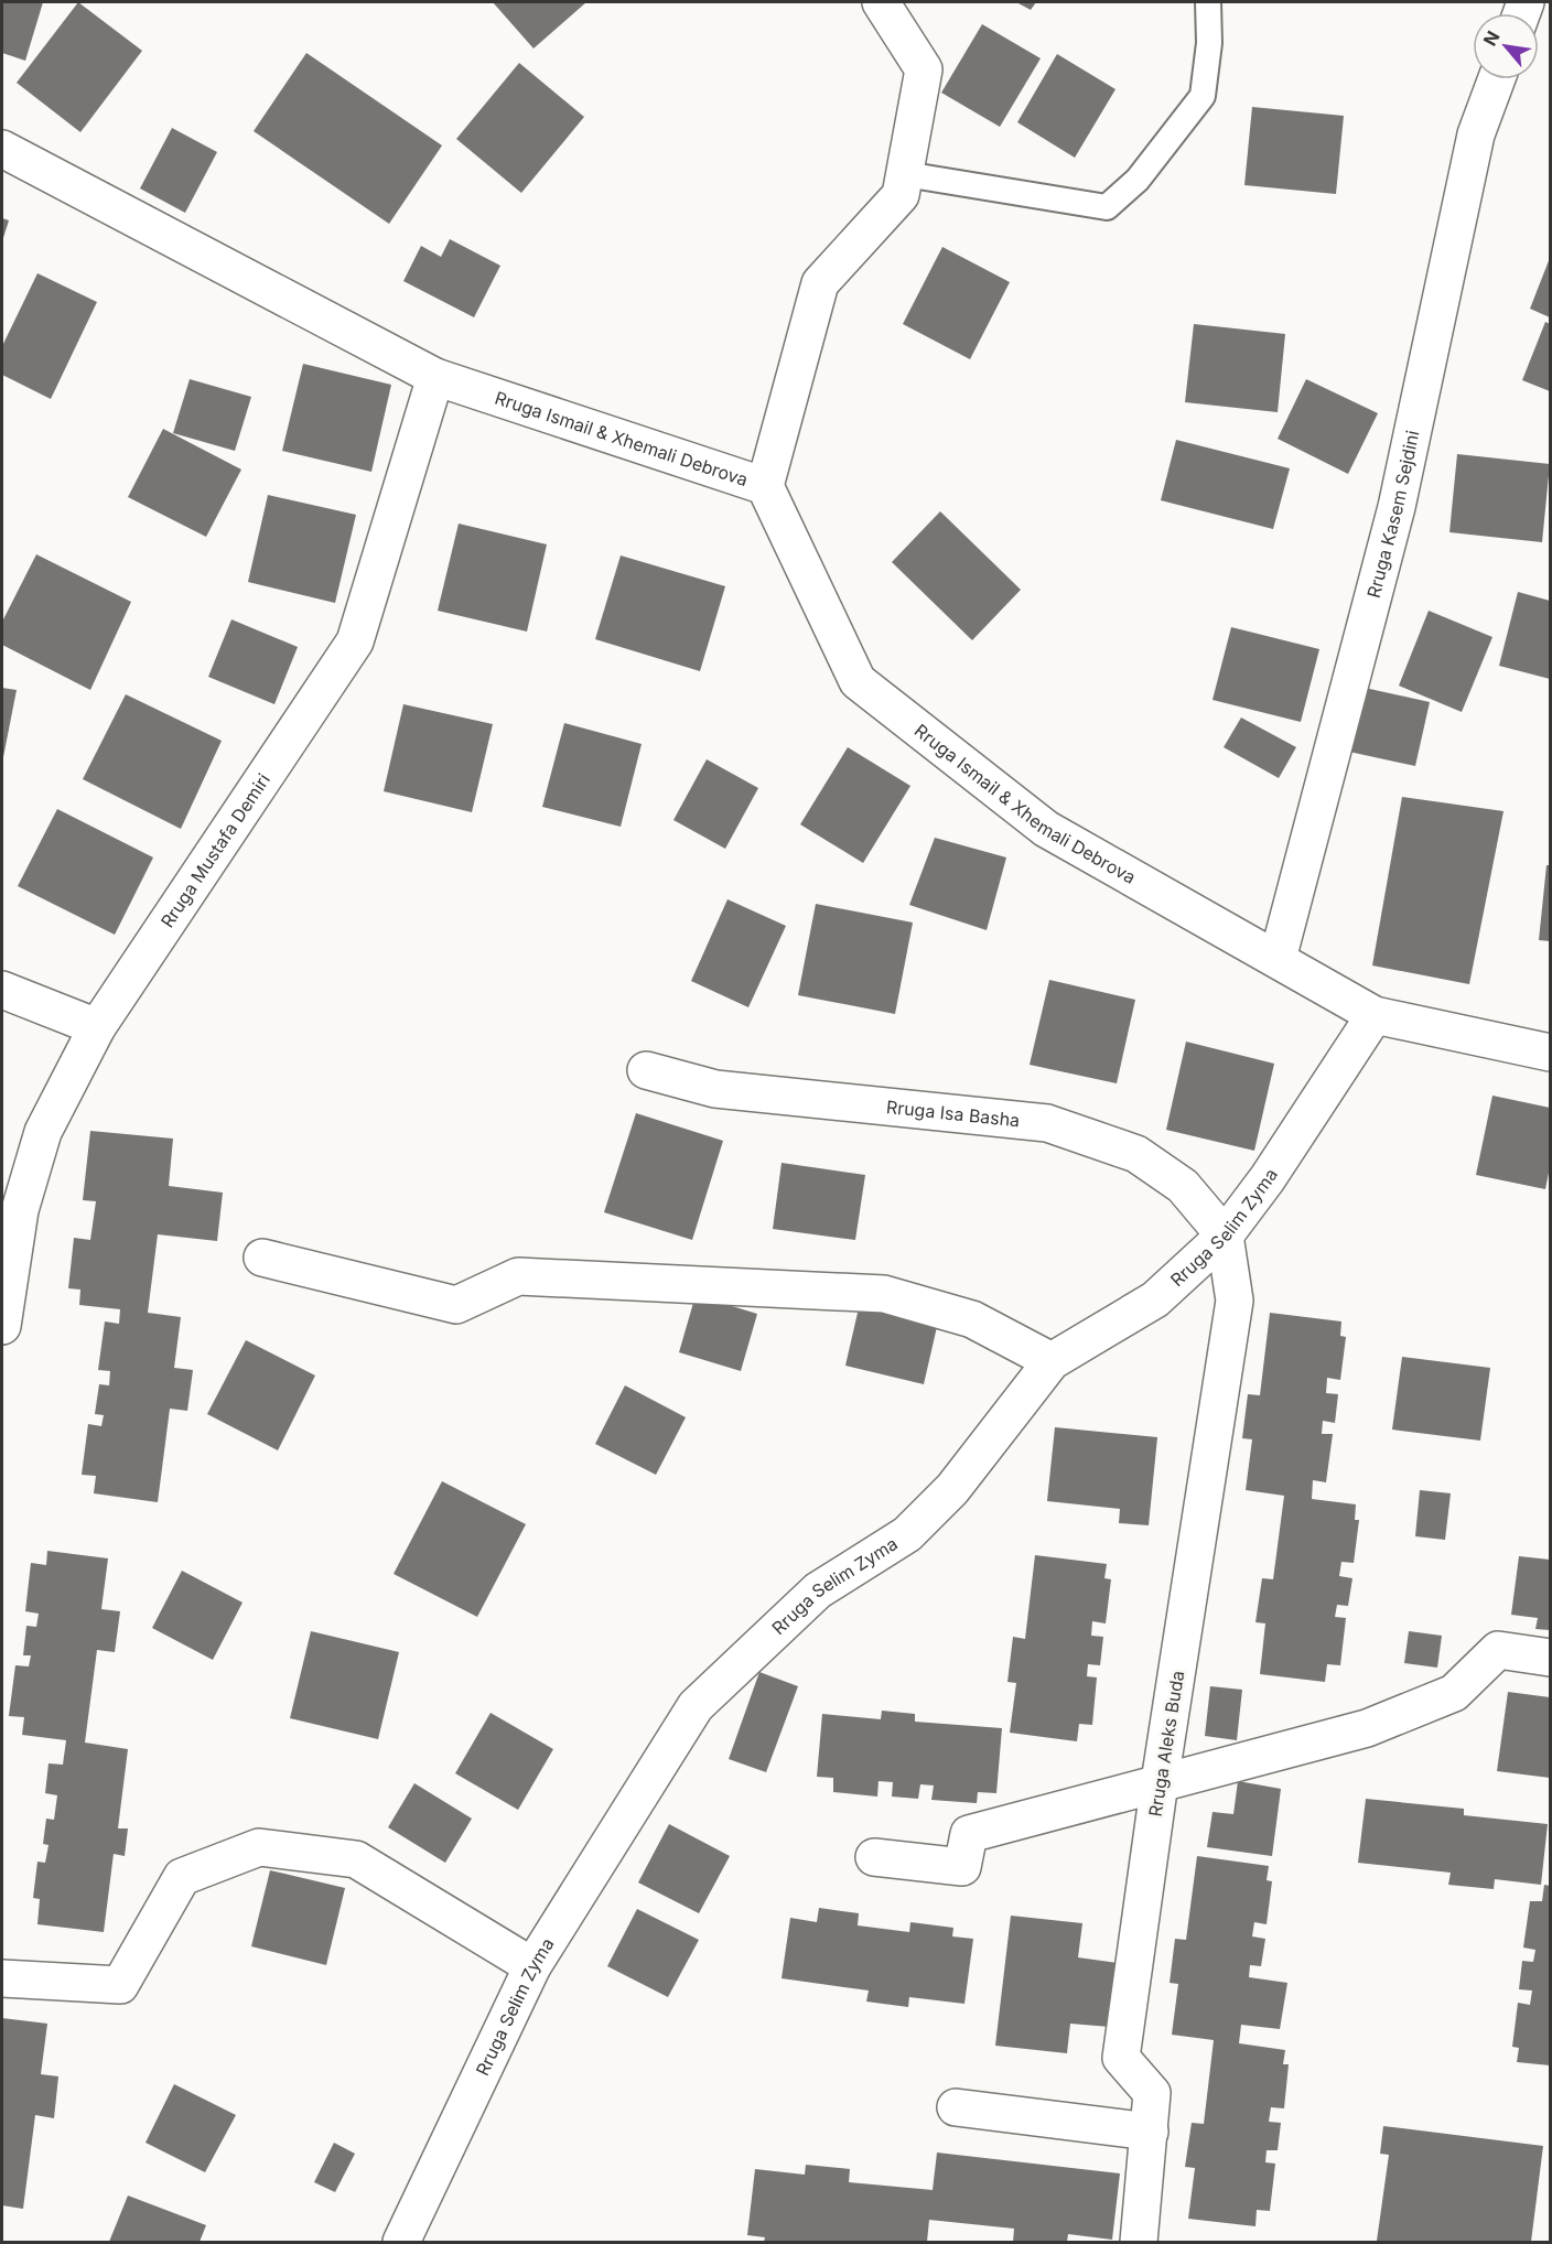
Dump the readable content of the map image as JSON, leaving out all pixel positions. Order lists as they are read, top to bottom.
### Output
{
  "streets": {
    "street": [
      "Rruga Ismail & Xhemali Debrova",
      "Rruga Kasem Sejdini",
      "Rruga Mustafa Demiri",
      "Rruga Isa Basha",
      "Rruga Selim Zyma",
      "Rruga Aleks Buda"
    ]
  },
  "crossings": [
    ["Rruga Ismail & Xhemali Debrova", "Rruga Kasem Sejdini"],
    ["Rruga Ismail & Xhemali Debrova", "Rruga Mustafa Demiri"],
    ["Rruga Ismail & Xhemali Debrova", "Rruga Selim Zyma"],
    ["Rruga Isa Basha", "Rruga Selim Zyma"],
    ["Rruga Isa Basha", "Rruga Aleks Buda"],
    ["Rruga Selim Zyma", "Rruga Aleks Buda"]
  ],
  "north": "top left"
}
